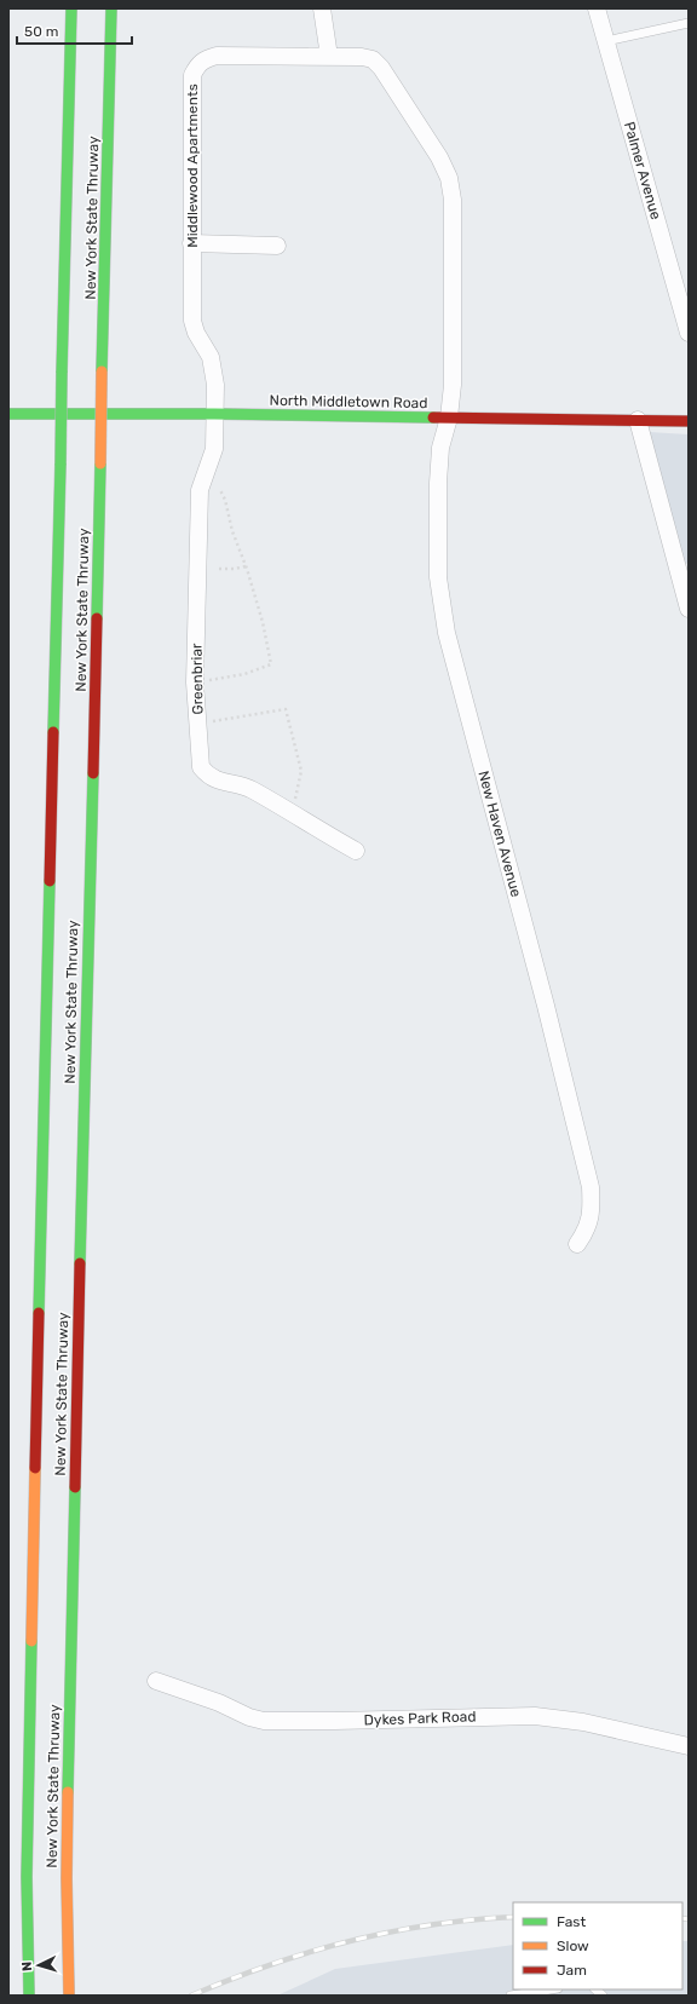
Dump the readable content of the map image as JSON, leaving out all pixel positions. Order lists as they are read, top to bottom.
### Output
{
  "streets": {
    "main road": ["New York State Thruway", "North Middletown Road"],
    "street": [
      "Middlewood Apartments",
      "Palmer Avenue",
      "Greenbriar",
      "New Haven Avenue",
      "Dykes Park Road"
    ]
  },
  "crossings": [
    ["Middlewood Apartments", "North Middletown Road"],
    ["Middlewood Apartments", "Greenbriar"],
    ["Middlewood Apartments", "New Haven Avenue"],
    ["North Middletown Road", "Greenbriar"],
    ["North Middletown Road", "New Haven Avenue"]
  ],
  "legend": ["Fast", "Slow", "Jam"],
  "scale_bar": "50 m",
  "north": "left"
}
